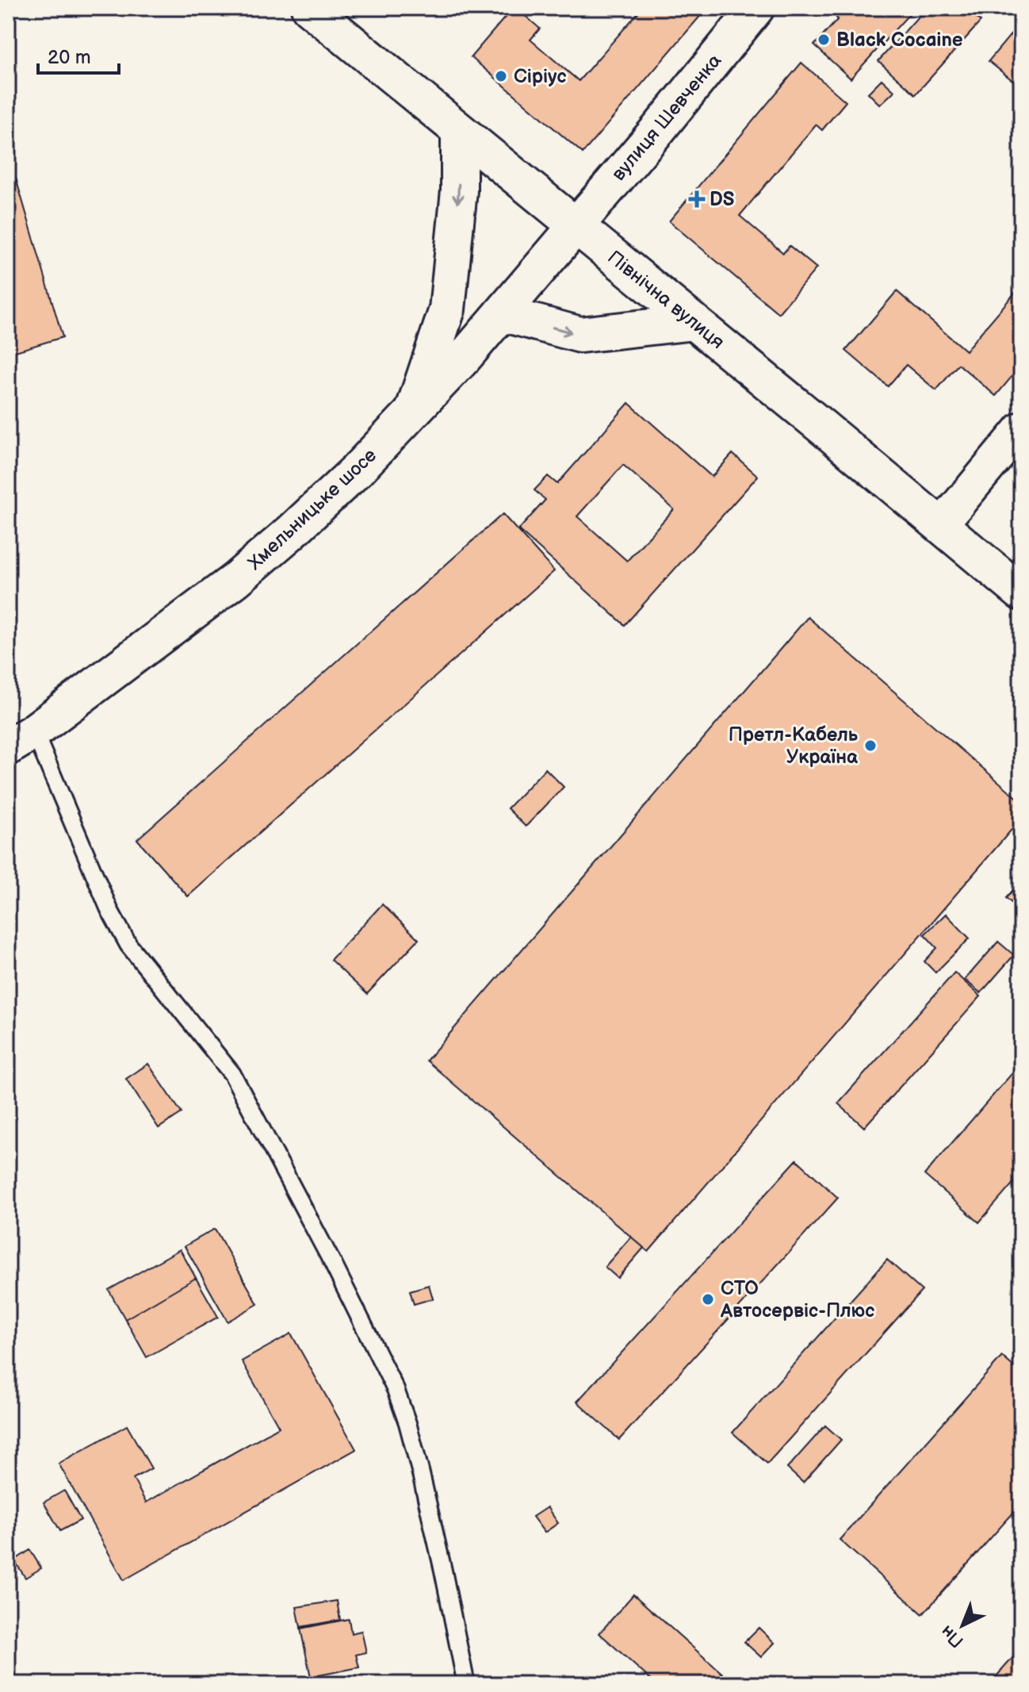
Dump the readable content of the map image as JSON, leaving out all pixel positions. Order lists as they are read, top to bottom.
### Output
{
  "streets": {
    "main road": ["вулиця Шевченка", "Північна вулиця", "Хмельницьке шосе"]
  },
  "crossings": [
    ["вулиця Шевченка", "Північна вулиця"],
    ["вулиця Шевченка", "Хмельницьке шосе"],
    ["Північна вулиця", "Хмельницьке шосе"]
  ],
  "places": {
    "other": [
      "Black Cocaine",
      "Сіріус",
      "Претл-Кабель Україна",
      "СТО Автосервіс-Плюс"
    ],
    "health": ["DS"]
  },
  "scale_bar": "20 m",
  "north": "bottom left"
}
